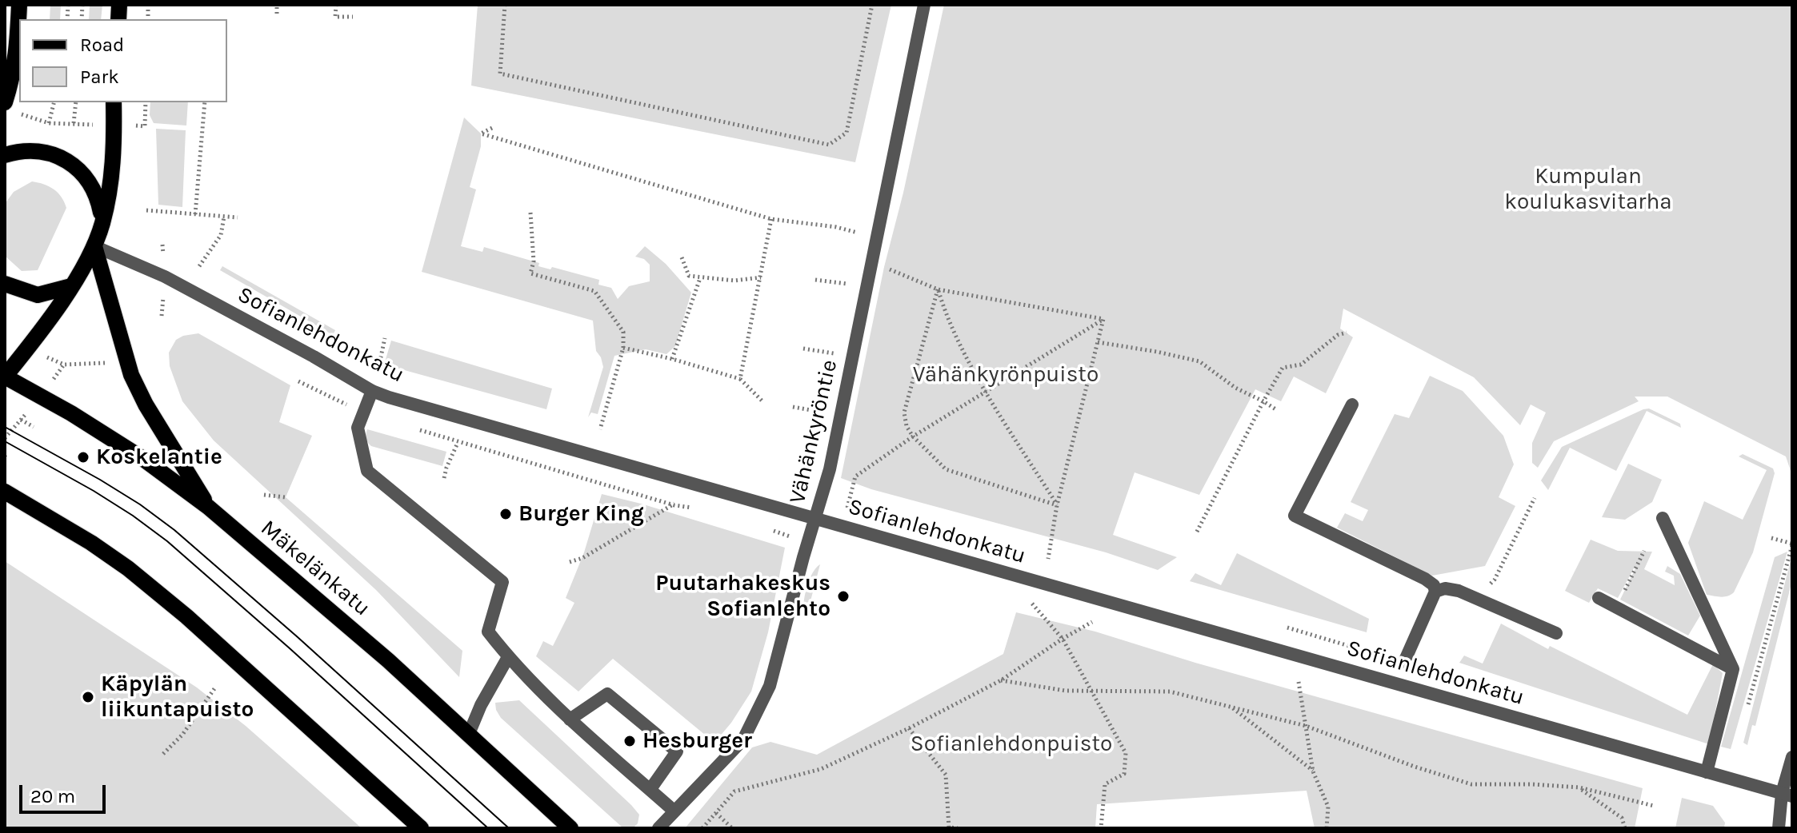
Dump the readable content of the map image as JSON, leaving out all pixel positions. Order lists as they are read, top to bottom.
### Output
{
  "streets": {
    "main road": ["Mäkelänkatu"],
    "street": ["Sofianlehdonkatu", "Vähänkyröntie"]
  },
  "crossings": [
    ["Sofianlehdonkatu", "Vähänkyröntie"]
  ],
  "parks": ["Kumpulan koulukasvitarha", "Vähänkyrönpuisto", "Sofianlehdonpuisto"],
  "places": [
    "Koskelantie",
    "Burger King",
    "Puutarhakeskus Sofianlehto",
    "Käpylän liikuntapuisto",
    "Hesburger"
  ],
  "legend": ["Road", "Park"],
  "scale_bar": "20 m"
}
